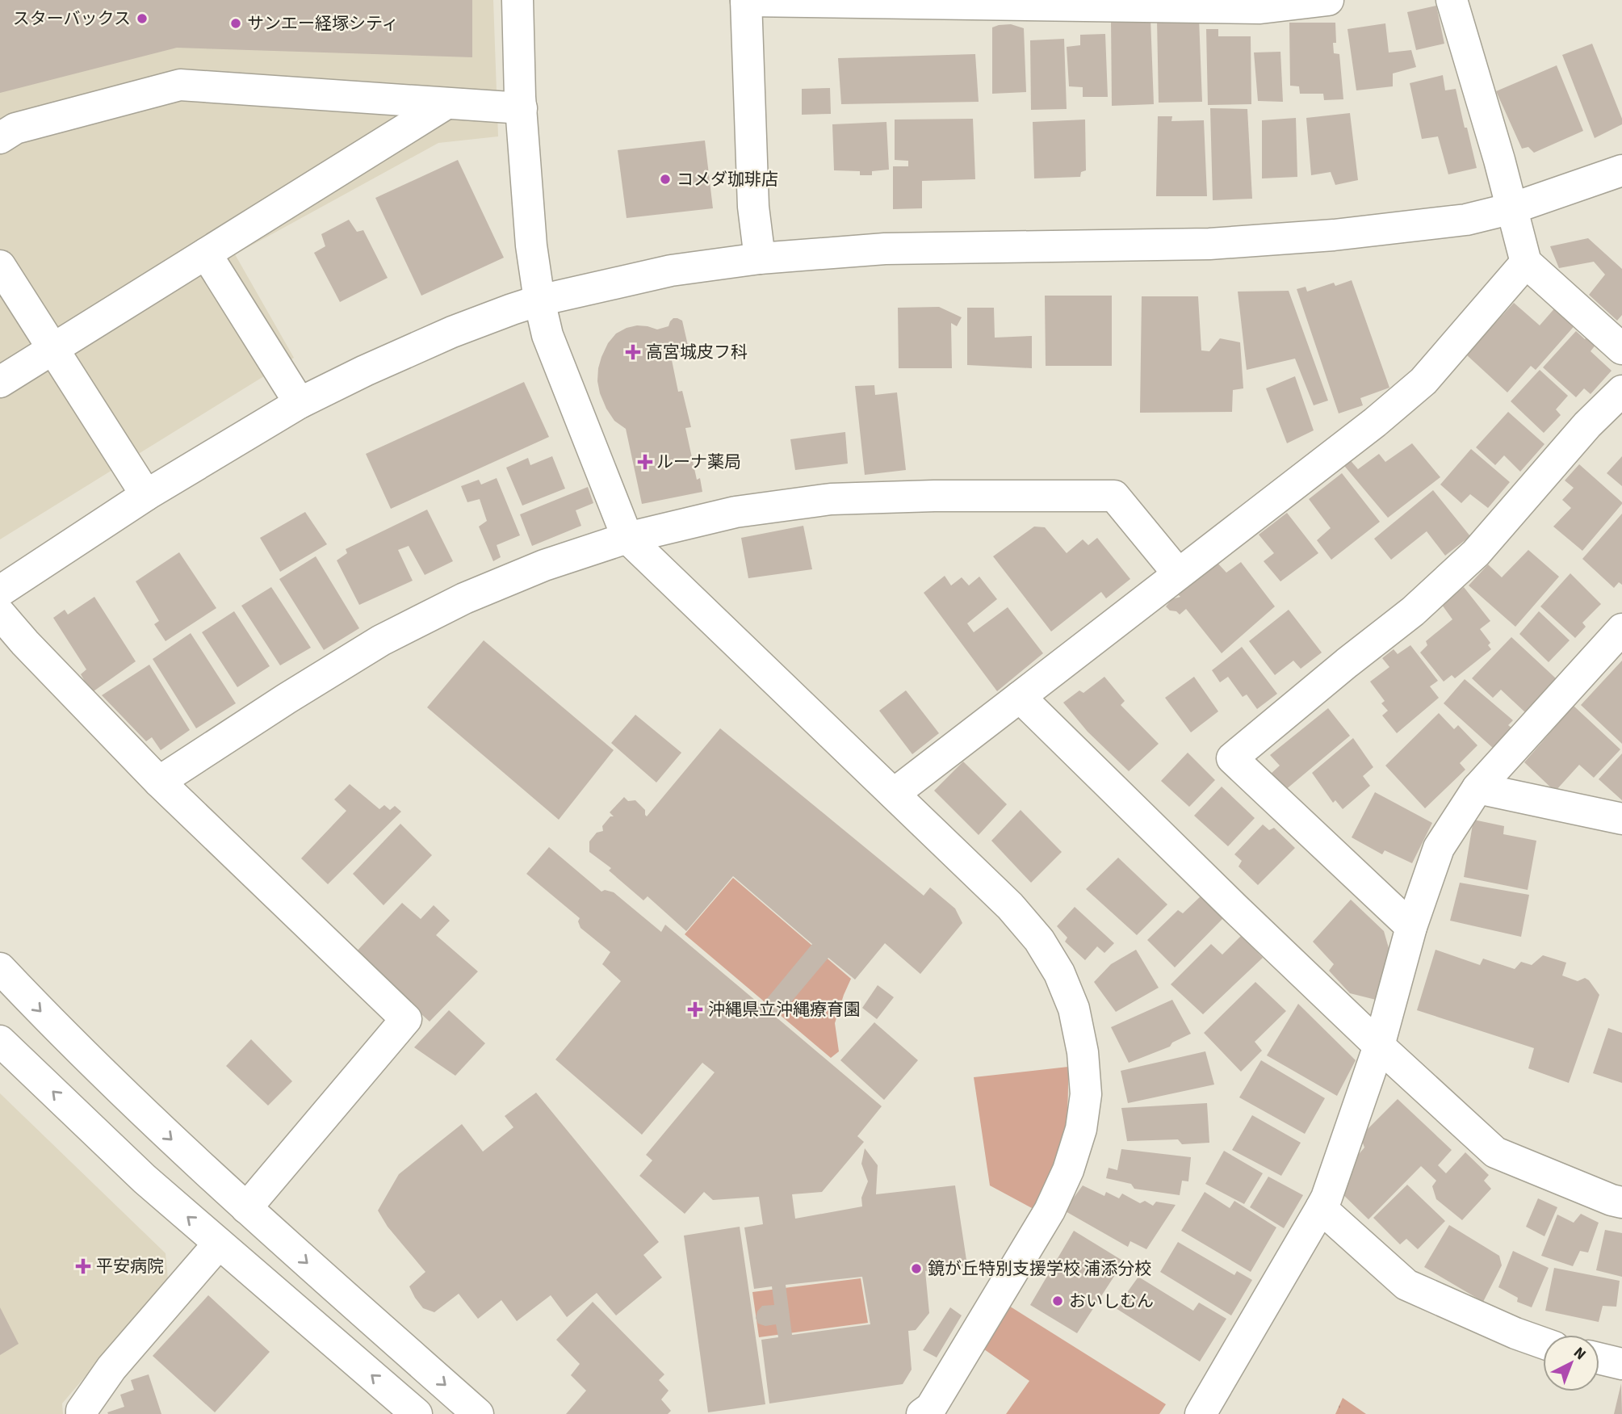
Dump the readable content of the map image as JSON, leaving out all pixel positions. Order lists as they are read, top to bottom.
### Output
{
  "places": {
    "other": [
      "スターバックス",
      "サンエー経塚シティ",
      "コメダ珈琲店",
      "鏡が丘特別支援学校 浦添分校",
      "おいしむん"
    ],
    "health": [
      "高宮城皮フ科",
      "ルーナ薬局",
      "沖縄県立沖縄療育園",
      "平安病院"
    ]
  },
  "north": "top right"
}
